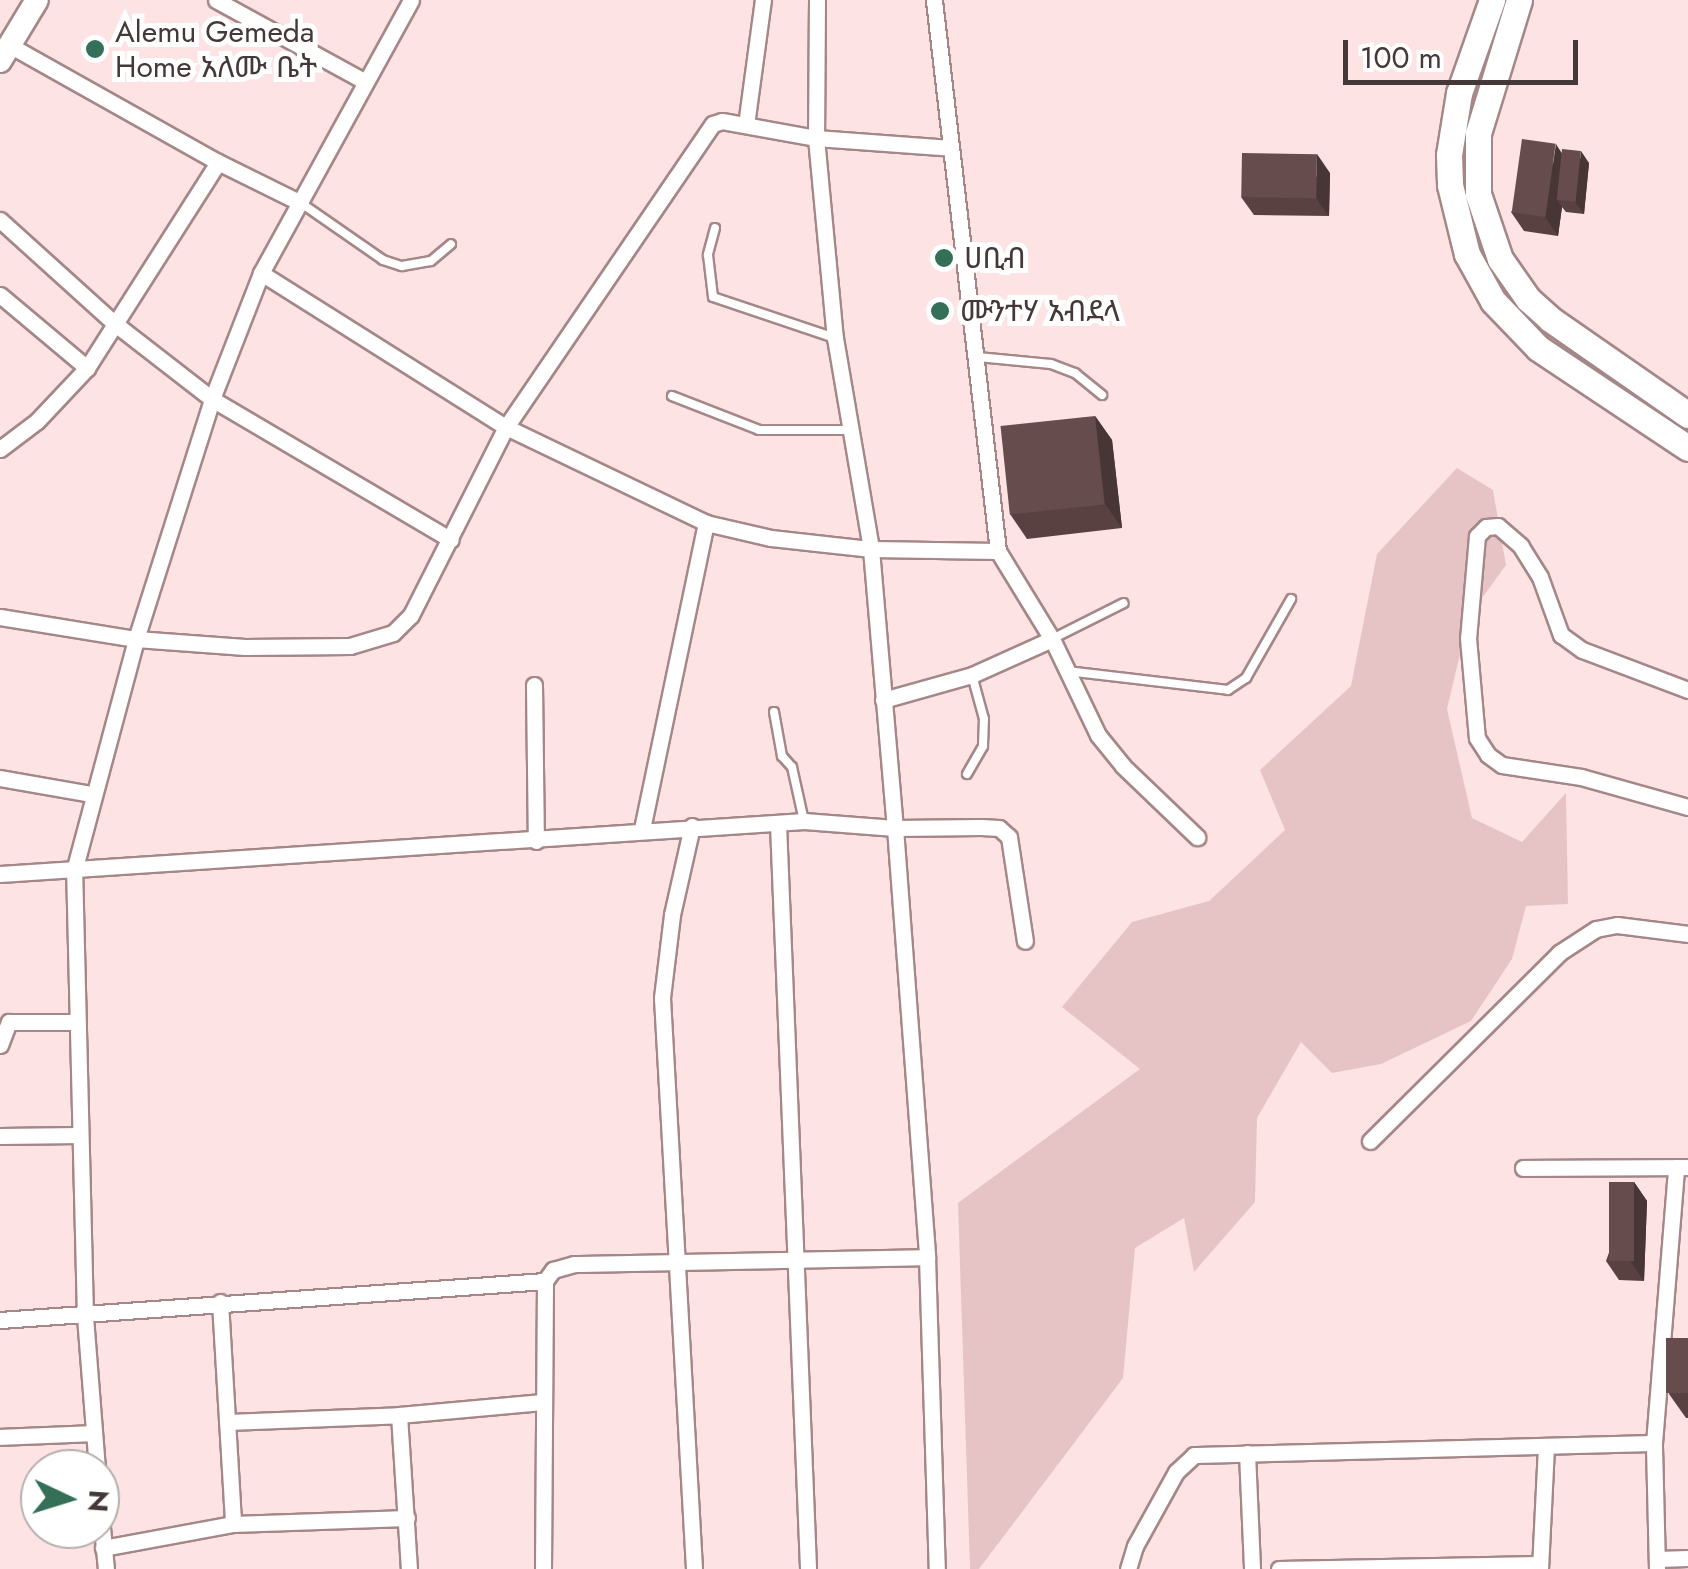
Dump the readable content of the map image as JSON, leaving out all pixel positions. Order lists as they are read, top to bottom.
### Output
{
  "places": ["Alemu Gemeda Home አለሙ ቤት", "ሀቢብ", "ሙንተሃ አብደላ"],
  "scale_bar": "100 m",
  "north": "right"
}
